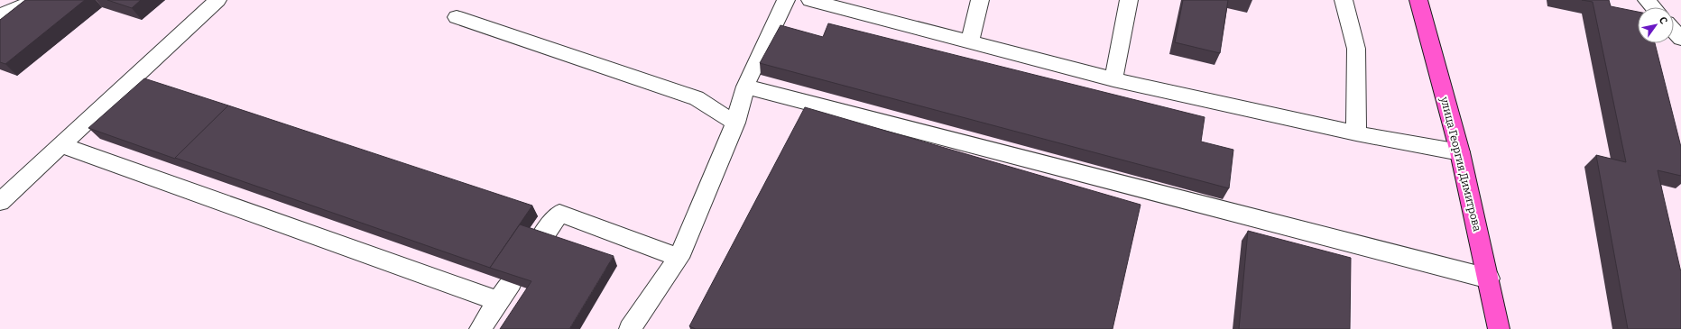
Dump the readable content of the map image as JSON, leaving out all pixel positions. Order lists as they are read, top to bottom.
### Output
{
  "streets": {
    "main road": ["улица Георгия Димитрова"]
  },
  "north": "top right"
}
